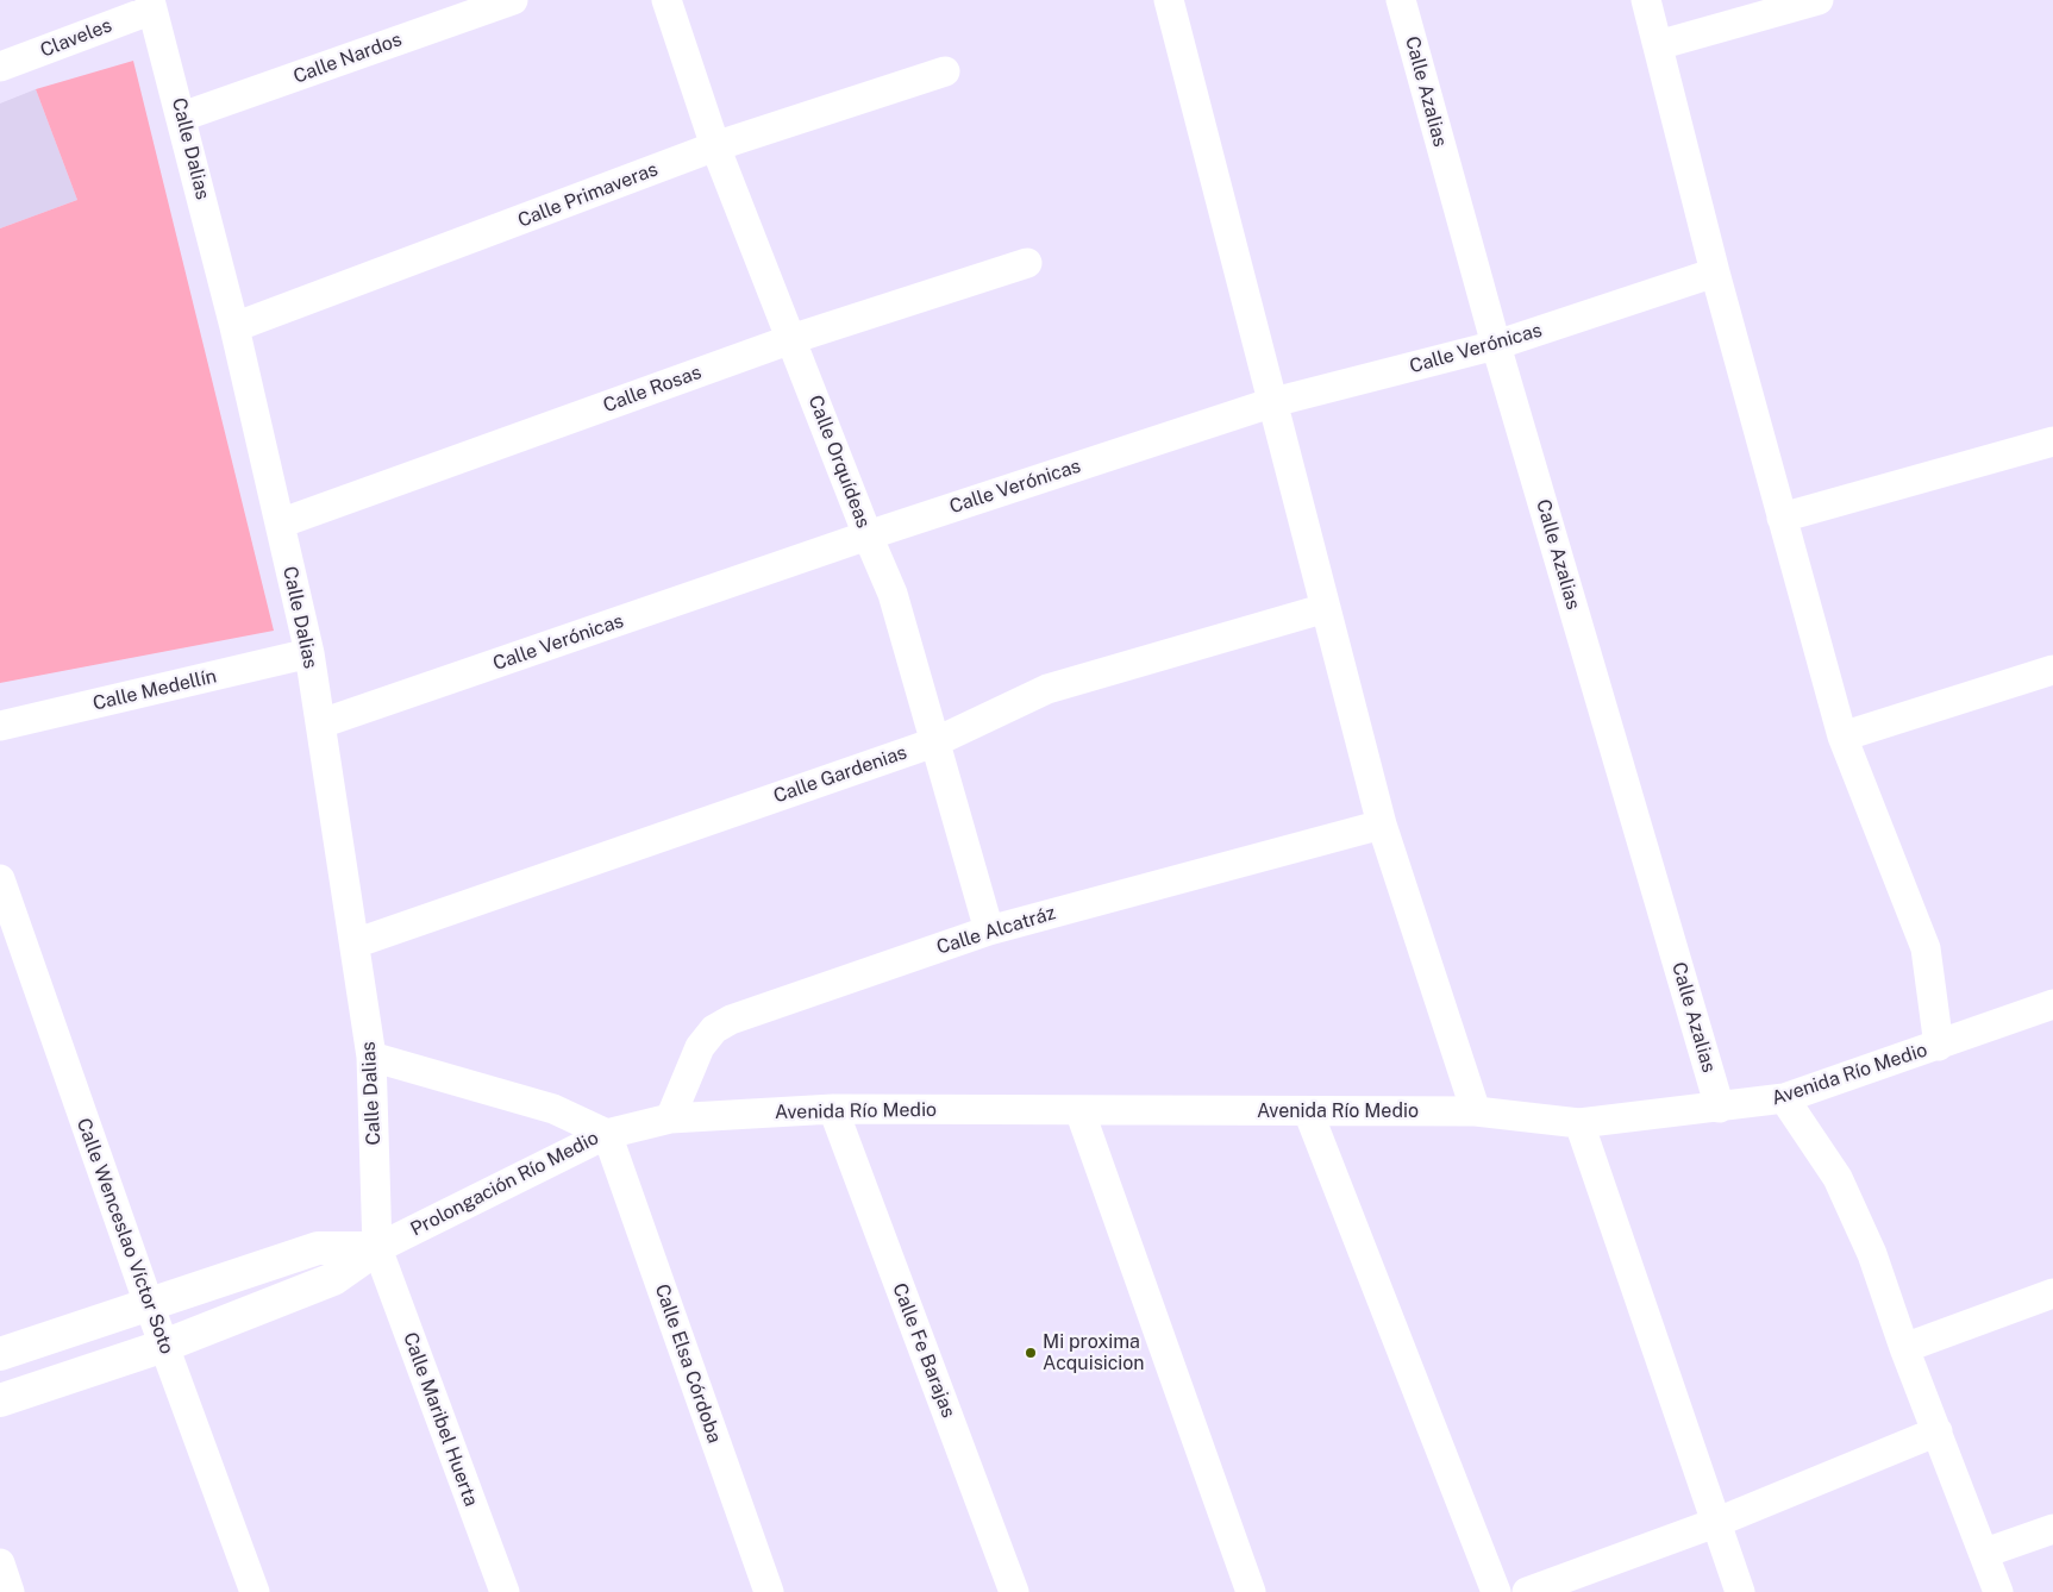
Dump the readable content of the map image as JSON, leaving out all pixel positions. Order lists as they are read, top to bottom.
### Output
{
  "streets": {
    "street": [
      "Claveles",
      "Calle Nardos",
      "Calle Azalias",
      "Calle Dalias",
      "Calle Primaveras",
      "Calle Verónicas",
      "Calle Rosas",
      "Calle Orquídeas",
      "Calle Medellín",
      "Calle Gardenias",
      "Calle Alcatráz",
      "Avenida Río Medio",
      "Prolongación Río Medio",
      "Calle Wenceslao Víctor Soto",
      "Calle Fe Barajas",
      "Calle Elsa Córdoba",
      "Calle Maribel Huerta"
    ]
  },
  "crossings": [
    ["Claveles", "Calle Dalias"],
    ["Calle Nardos", "Calle Dalias"],
    ["Calle Azalias", "Calle Verónicas"],
    ["Calle Azalias", "Avenida Río Medio"],
    ["Calle Dalias", "Calle Primaveras"],
    ["Calle Dalias", "Calle Verónicas"],
    ["Calle Dalias", "Calle Rosas"],
    ["Calle Dalias", "Calle Medellín"],
    ["Calle Dalias", "Calle Gardenias"],
    ["Calle Dalias", "Prolongación Río Medio"],
    ["Calle Dalias", "Calle Maribel Huerta"],
    ["Calle Primaveras", "Calle Orquídeas"],
    ["Calle Verónicas", "Calle Orquídeas"],
    ["Calle Rosas", "Calle Orquídeas"],
    ["Calle Orquídeas", "Calle Gardenias"],
    ["Calle Orquídeas", "Calle Alcatráz"],
    ["Calle Alcatráz", "Avenida Río Medio"],
    ["Avenida Río Medio", "Prolongación Río Medio"],
    ["Avenida Río Medio", "Calle Fe Barajas"],
    ["Avenida Río Medio", "Calle Elsa Córdoba"],
    ["Prolongación Río Medio", "Calle Wenceslao Víctor Soto"],
    ["Prolongación Río Medio", "Calle Elsa Córdoba"],
    ["Prolongación Río Medio", "Calle Maribel Huerta"]
  ],
  "places": ["Mi proxima Acquisicion"]
}
